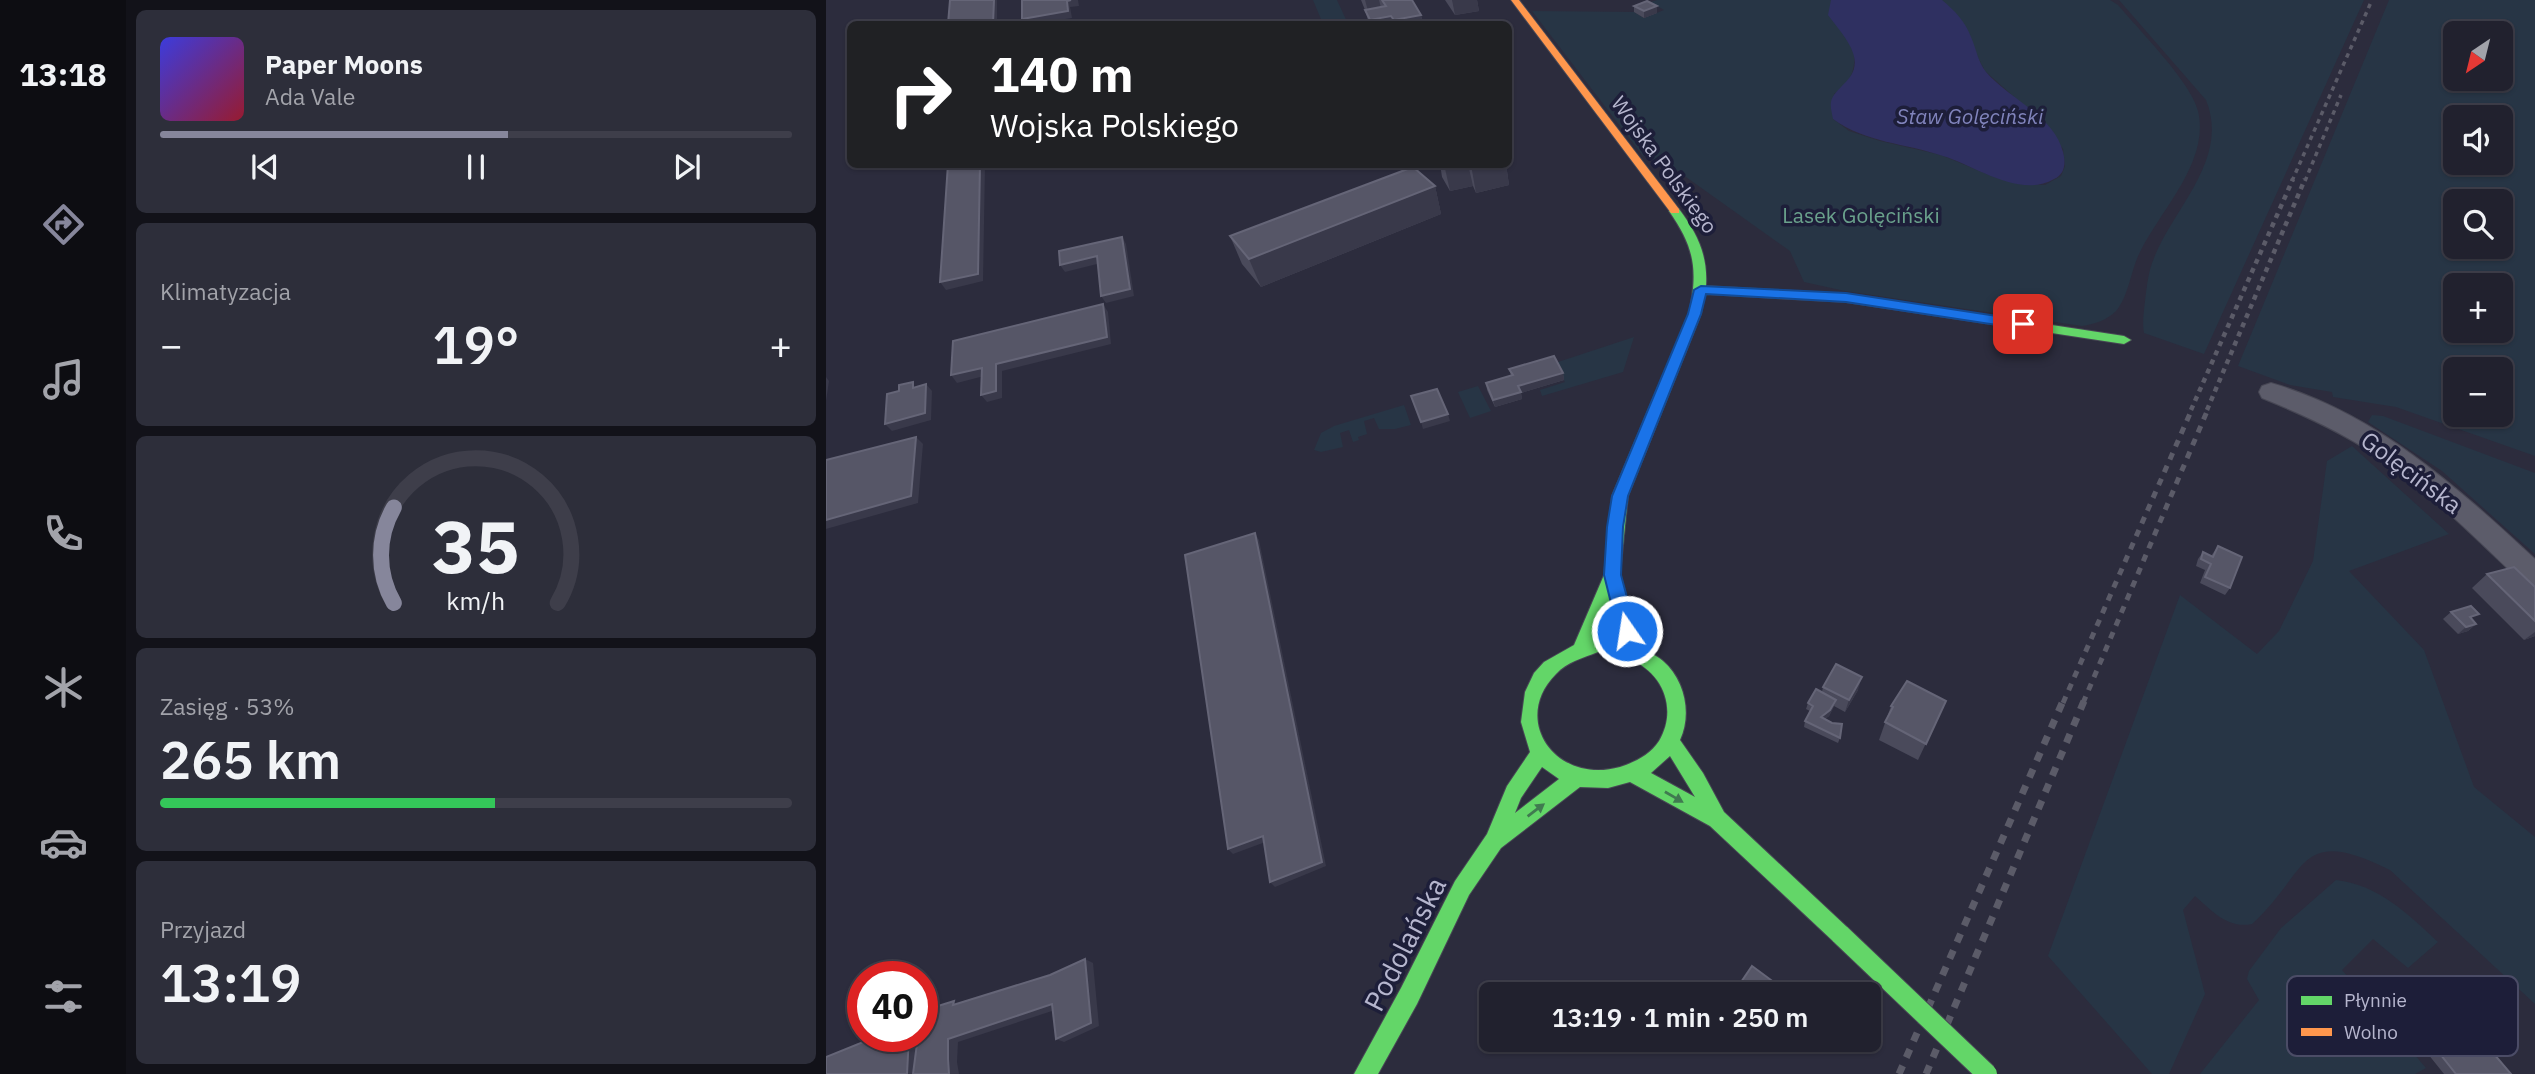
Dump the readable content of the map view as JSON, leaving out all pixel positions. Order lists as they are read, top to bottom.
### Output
{
  "streets": {
    "street": ["Wojska Polskiego", "Golęcińska", "Podolańska"]
  },
  "water": ["Staw Golęciński"],
  "parks": ["Lasek Golęciński"],
  "legend": ["Płynnie", "Wolno"],
  "north": "bottom left",
  "page": {
    "tabs": "13:18",
    "map_buttons": ["+", "−"],
    "turn": ["140 m", "Wojska Polskiego"],
    "song": ["Paper Moons", "Ada Vale"],
    "tile": [
      "Klimatyzacja",
      ["Zasięg · 53%", "265 km"],
      ["Przyjazd", "13:19"]
    ],
    "heat": ["−", "19°", "+"],
    "limit": "40",
    "trip": "13:19 · 1 min · 250 m",
    "gauge": ["35", "km/h"]
  }
}
